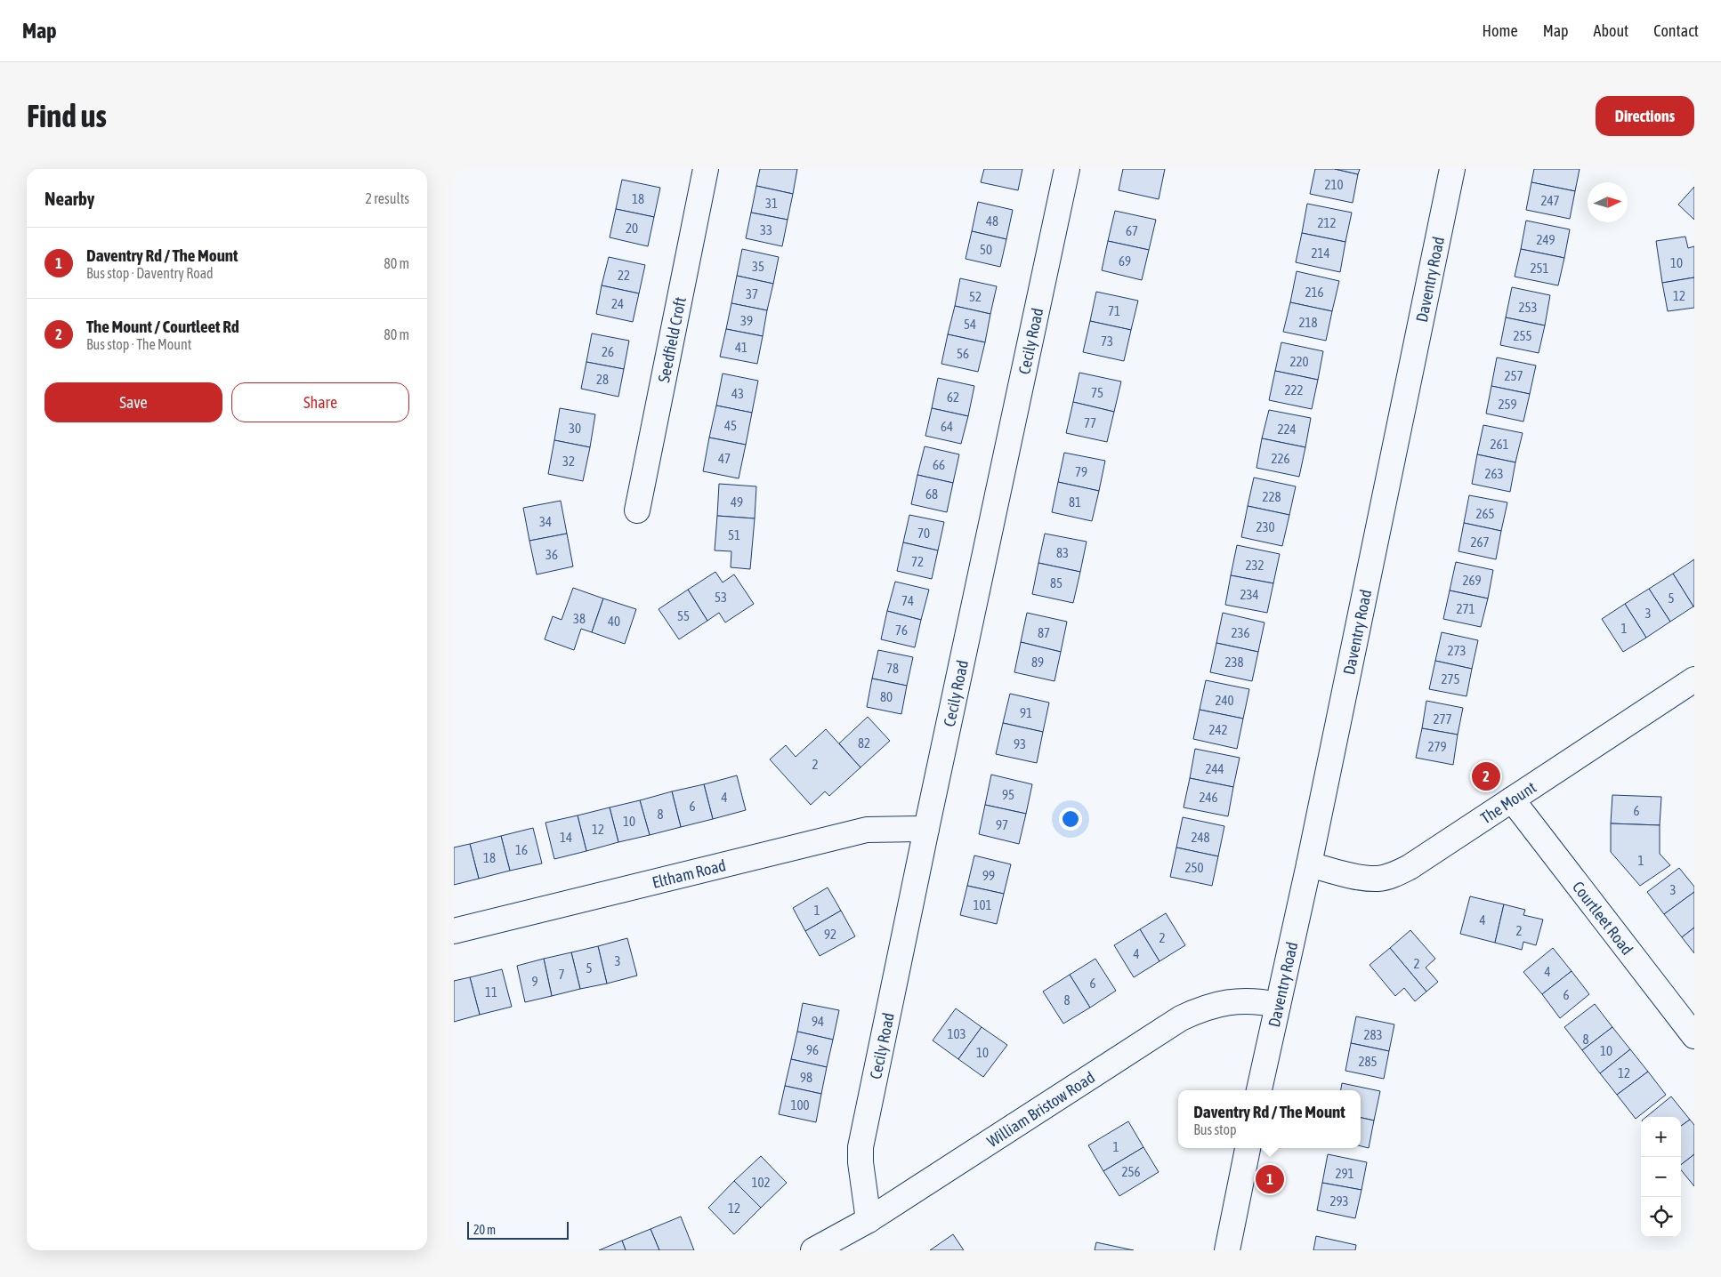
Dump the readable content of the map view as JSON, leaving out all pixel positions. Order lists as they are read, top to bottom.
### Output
{
  "streets": {
    "street": [
      "Daventry Road",
      "Seedfield Croft",
      "Cecily Road",
      "The Mount",
      "Eltham Road",
      "Courtleet Road",
      "William Bristow Road"
    ]
  },
  "crossings": [
    ["Daventry Road", "The Mount"],
    ["Daventry Road", "William Bristow Road"],
    ["Cecily Road", "Eltham Road"],
    ["Cecily Road", "William Bristow Road"],
    ["The Mount", "Courtleet Road"]
  ],
  "house_numbers": [
    "210",
    "18",
    "247",
    "31",
    "48",
    "212",
    "20",
    "33",
    "67",
    "249",
    "50",
    "214",
    "69",
    "10",
    "35",
    "251",
    "22",
    "216",
    "37",
    "12",
    "52",
    "24",
    "253",
    "71",
    "39",
    "218",
    "54",
    "255",
    "73",
    "41",
    "26",
    "56",
    "220",
    "257",
    "28",
    "222",
    "75",
    "43",
    "62",
    "259",
    "77",
    "45",
    "64",
    "30",
    "224",
    "261",
    "47",
    "226",
    "32",
    "66",
    "79",
    "263",
    "68",
    "228",
    "49",
    "81",
    "265",
    "34",
    "230",
    "70",
    "51",
    "267",
    "83",
    "36",
    "72",
    "232",
    "269",
    "85",
    "234",
    "53",
    "5",
    "74",
    "271",
    "3",
    "55",
    "38",
    "40",
    "1",
    "76",
    "87",
    "236",
    "273",
    "89",
    "238",
    "78",
    "275",
    "80",
    "240",
    "91",
    "277",
    "242",
    "82",
    "93",
    "279",
    "2",
    "244",
    "95",
    "4",
    "246",
    "6",
    "6",
    "8",
    "10",
    "97",
    "12",
    "14",
    "248",
    "16",
    "18",
    "1",
    "250",
    "99",
    "3",
    "101",
    "1",
    "4",
    "2",
    "92",
    "2",
    "4",
    "3",
    "2",
    "5",
    "4",
    "7",
    "9",
    "6",
    "11",
    "6",
    "8",
    "94",
    "103",
    "283",
    "8",
    "96",
    "10",
    "10",
    "285",
    "12",
    "98",
    "100",
    "1",
    "256",
    "291",
    "102",
    "293",
    "12"
  ],
  "scale_bar": "20 m",
  "north": "right",
  "page": {
    "header": "Map",
    "nav": [
      "Home",
      "Map",
      "About",
      "Contact"
    ],
    "buttons": [
      "Directions",
      ["Save", "Share"]
    ],
    "title": "Find us",
    "heading": ["Nearby", "2 results"],
    "list": [
      {
        "mark": "1",
        "name": "Daventry Rd / The Mount",
        "note": "Bus stop · Daventry Road",
        "value": "80 m"
      },
      {
        "mark": "2",
        "name": "The Mount / Courtleet Rd",
        "note": "Bus stop · The Mount",
        "value": "80 m"
      }
    ],
    "pins": ["2", "1"],
    "popup": ["Daventry Rd / The Mount", "Bus stop"],
    "map_buttons": ["+", "−"],
    "scale": "20 m"
  }
}
